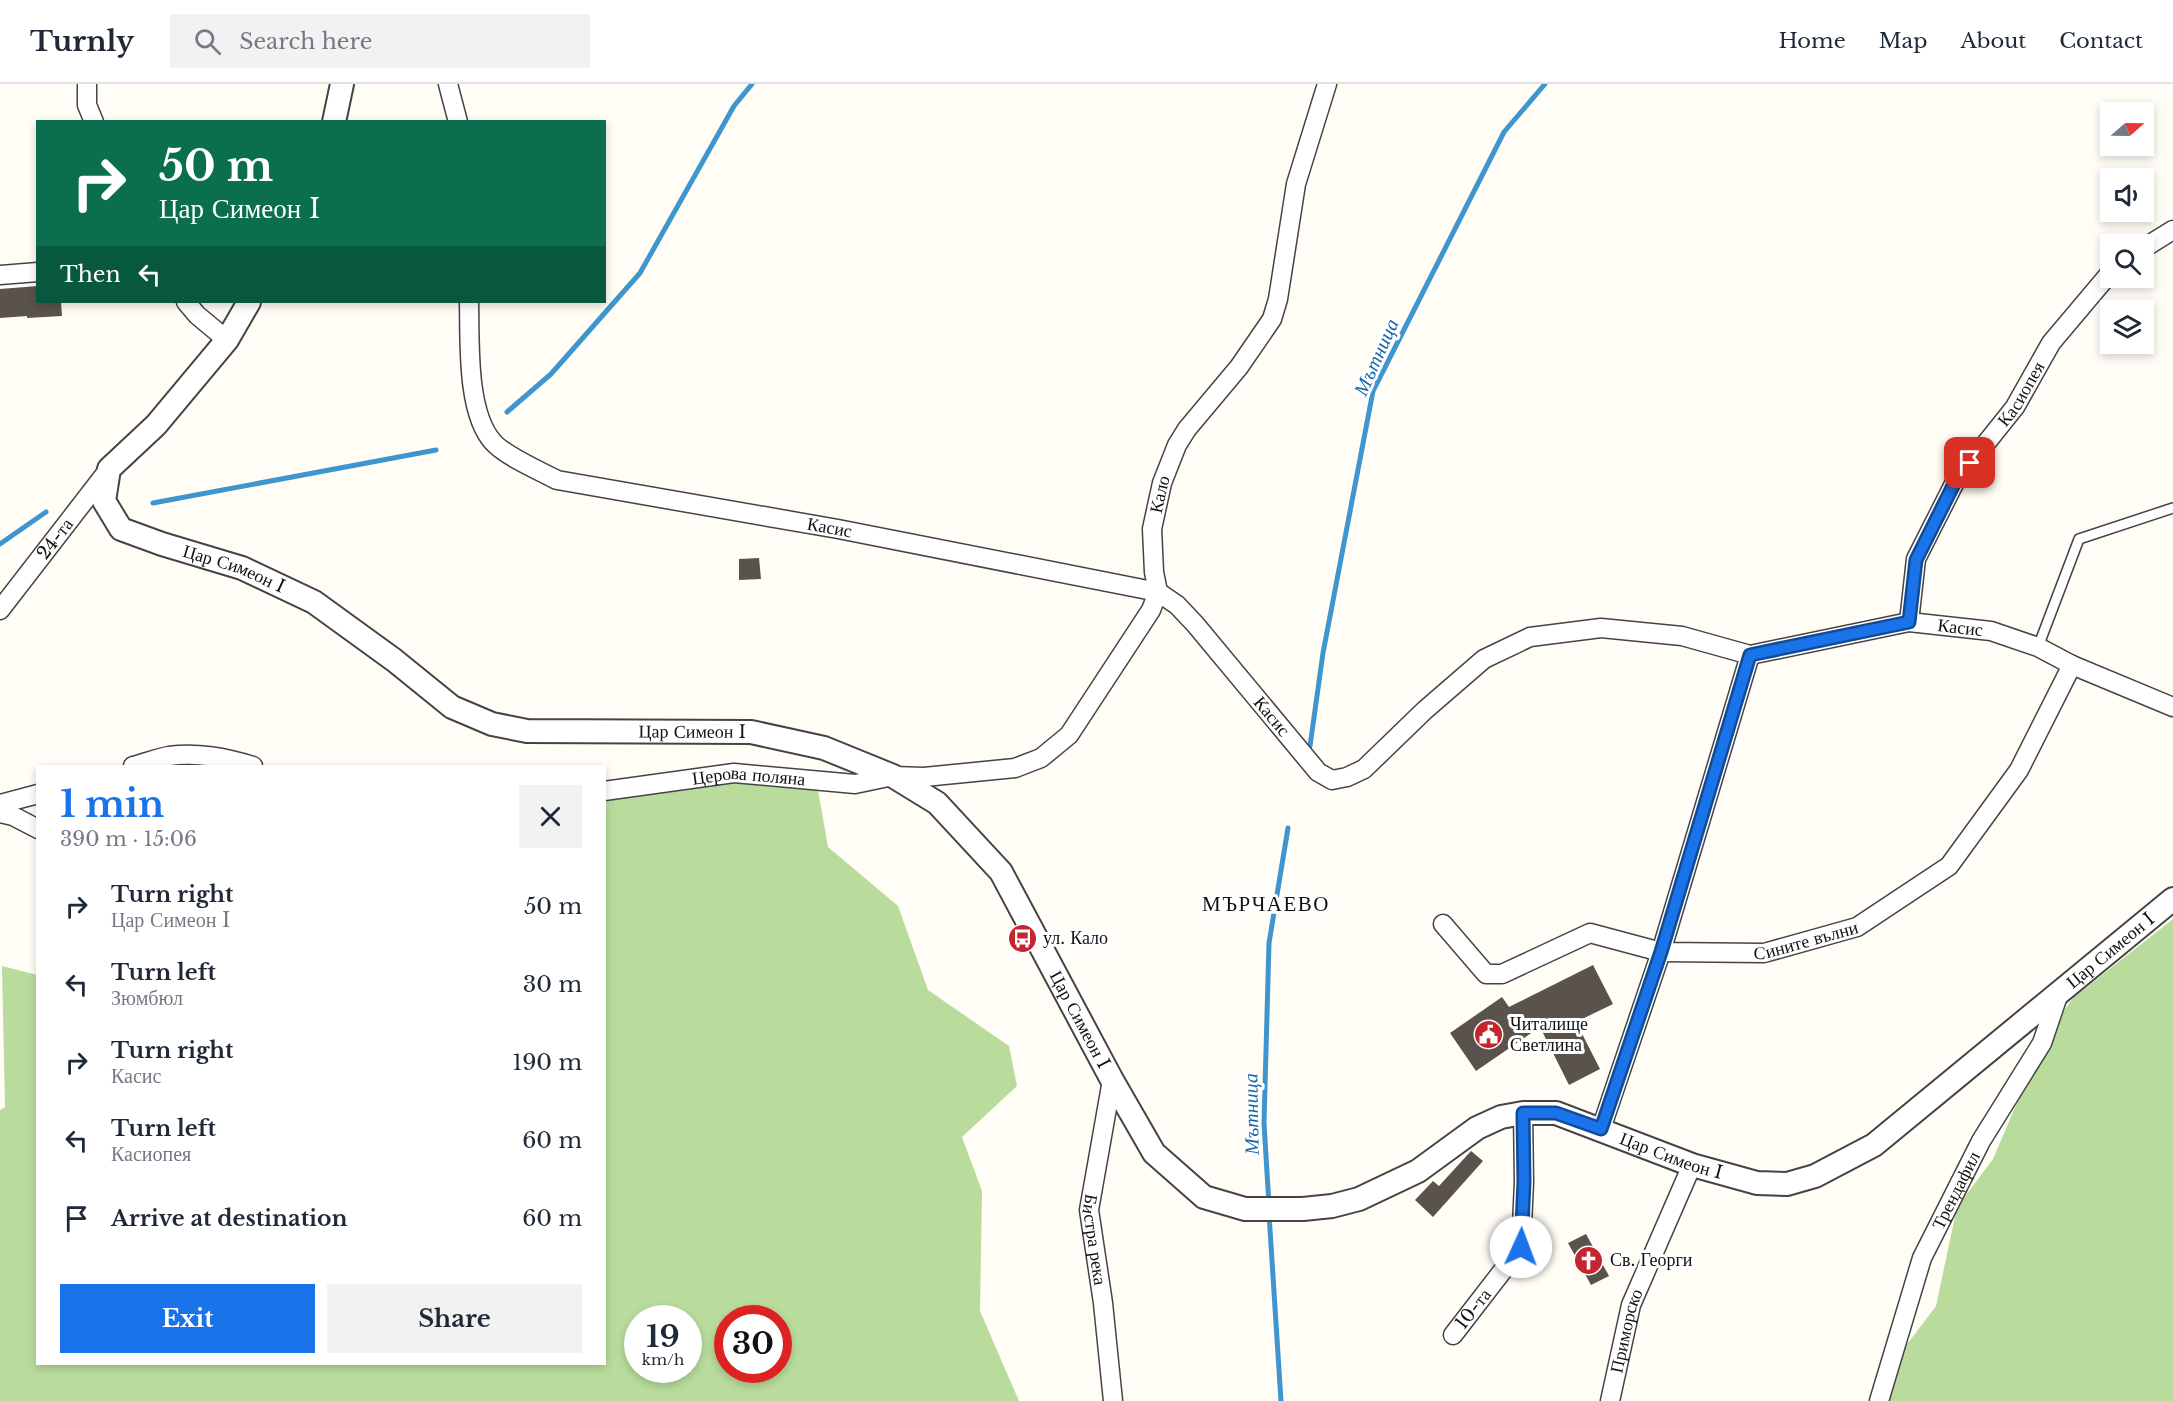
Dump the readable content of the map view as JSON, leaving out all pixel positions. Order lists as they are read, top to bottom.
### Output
{
  "streets": {
    "street": [
      "Касиопея",
      "Кало",
      "Касис",
      "24-та",
      "Цар Симеон I",
      "Церова поляна",
      "Сините вълни",
      "Трендафил",
      "Бистра река",
      "10-та",
      "Приморско"
    ]
  },
  "crossings": [
    ["Касиопея", "Касис"],
    ["Кало", "Касис"],
    ["Касис", "Сините вълни"],
    ["24-та", "Цар Симеон I"],
    ["Цар Симеон I", "Церова поляна"],
    ["Цар Симеон I", "Трендафил"],
    ["Цар Симеон I", "Бистра река"],
    ["Цар Симеон I", "10-та"],
    ["Цар Симеон I", "Приморско"]
  ],
  "districts": ["МЪРЧАЕВО"],
  "water": ["Мътница"],
  "places": {
    "bus stop": ["ул. Кало"],
    "public building": ["Читалище Светлина"],
    "church": ["Св. Георги"]
  },
  "north": "right",
  "page": {
    "header": "Turnly",
    "search": "Search here",
    "nav": [
      "Home",
      "Map",
      "About",
      "Contact"
    ],
    "turn": ["50 m", "Цар Симеон I"],
    "then": "Then",
    "heading": ["1 min", "390 m · 15:06"],
    "list": [
      {
        "name": "Turn right",
        "note": "Цар Симеон I",
        "value": "50 m"
      },
      {
        "name": "Turn left",
        "note": "Зюмбюл",
        "value": "30 m"
      },
      {
        "name": "Turn right",
        "note": "Касис",
        "value": "190 m"
      },
      {
        "name": "Turn left",
        "note": "Касиопея",
        "value": "60 m"
      },
      {
        "name": "Arrive at destination",
        "value": "60 m"
      }
    ],
    "buttons": ["Exit", "Share"],
    "speed": "19 km/h",
    "limit": "30"
  }
}
